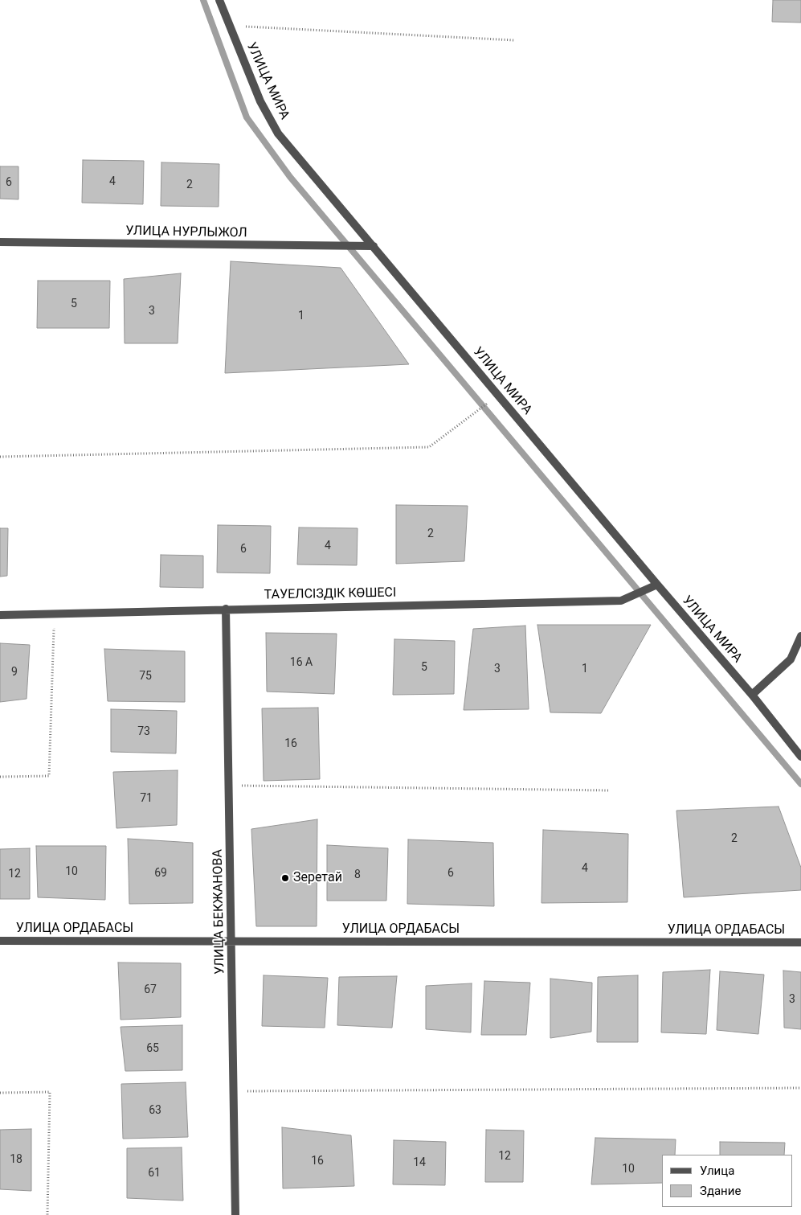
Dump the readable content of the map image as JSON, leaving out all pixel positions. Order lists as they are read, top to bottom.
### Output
{
  "streets": {
    "street": [
      "УЛИЦА МИРА",
      "УЛИЦА НУРЛЫЖОЛ",
      "ТАУЕЛСІЗДІК КӨШЕСІ",
      "УЛИЦА БЕКЖАНОВА",
      "УЛИЦА ОРДАБАСЫ"
    ]
  },
  "crossings": [
    ["УЛИЦА МИРА", "УЛИЦА НУРЛЫЖОЛ"],
    ["УЛИЦА МИРА", "ТАУЕЛСІЗДІК КӨШЕСІ"],
    ["ТАУЕЛСІЗДІК КӨШЕСІ", "УЛИЦА БЕКЖАНОВА"],
    ["УЛИЦА БЕКЖАНОВА", "УЛИЦА ОРДАБАСЫ"]
  ],
  "places": ["Зеретай"],
  "house_numbers": [
    "4",
    "6",
    "2",
    "5",
    "3",
    "1",
    "2",
    "4",
    "6",
    "16 А",
    "5",
    "3",
    "1",
    "9",
    "75",
    "73",
    "16",
    "71",
    "2",
    "4",
    "10",
    "69",
    "6",
    "12",
    "8",
    "67",
    "3",
    "65",
    "63",
    "12",
    "18",
    "16",
    "14",
    "10",
    "61"
  ],
  "legend": ["Улица", "Здание"]
}
